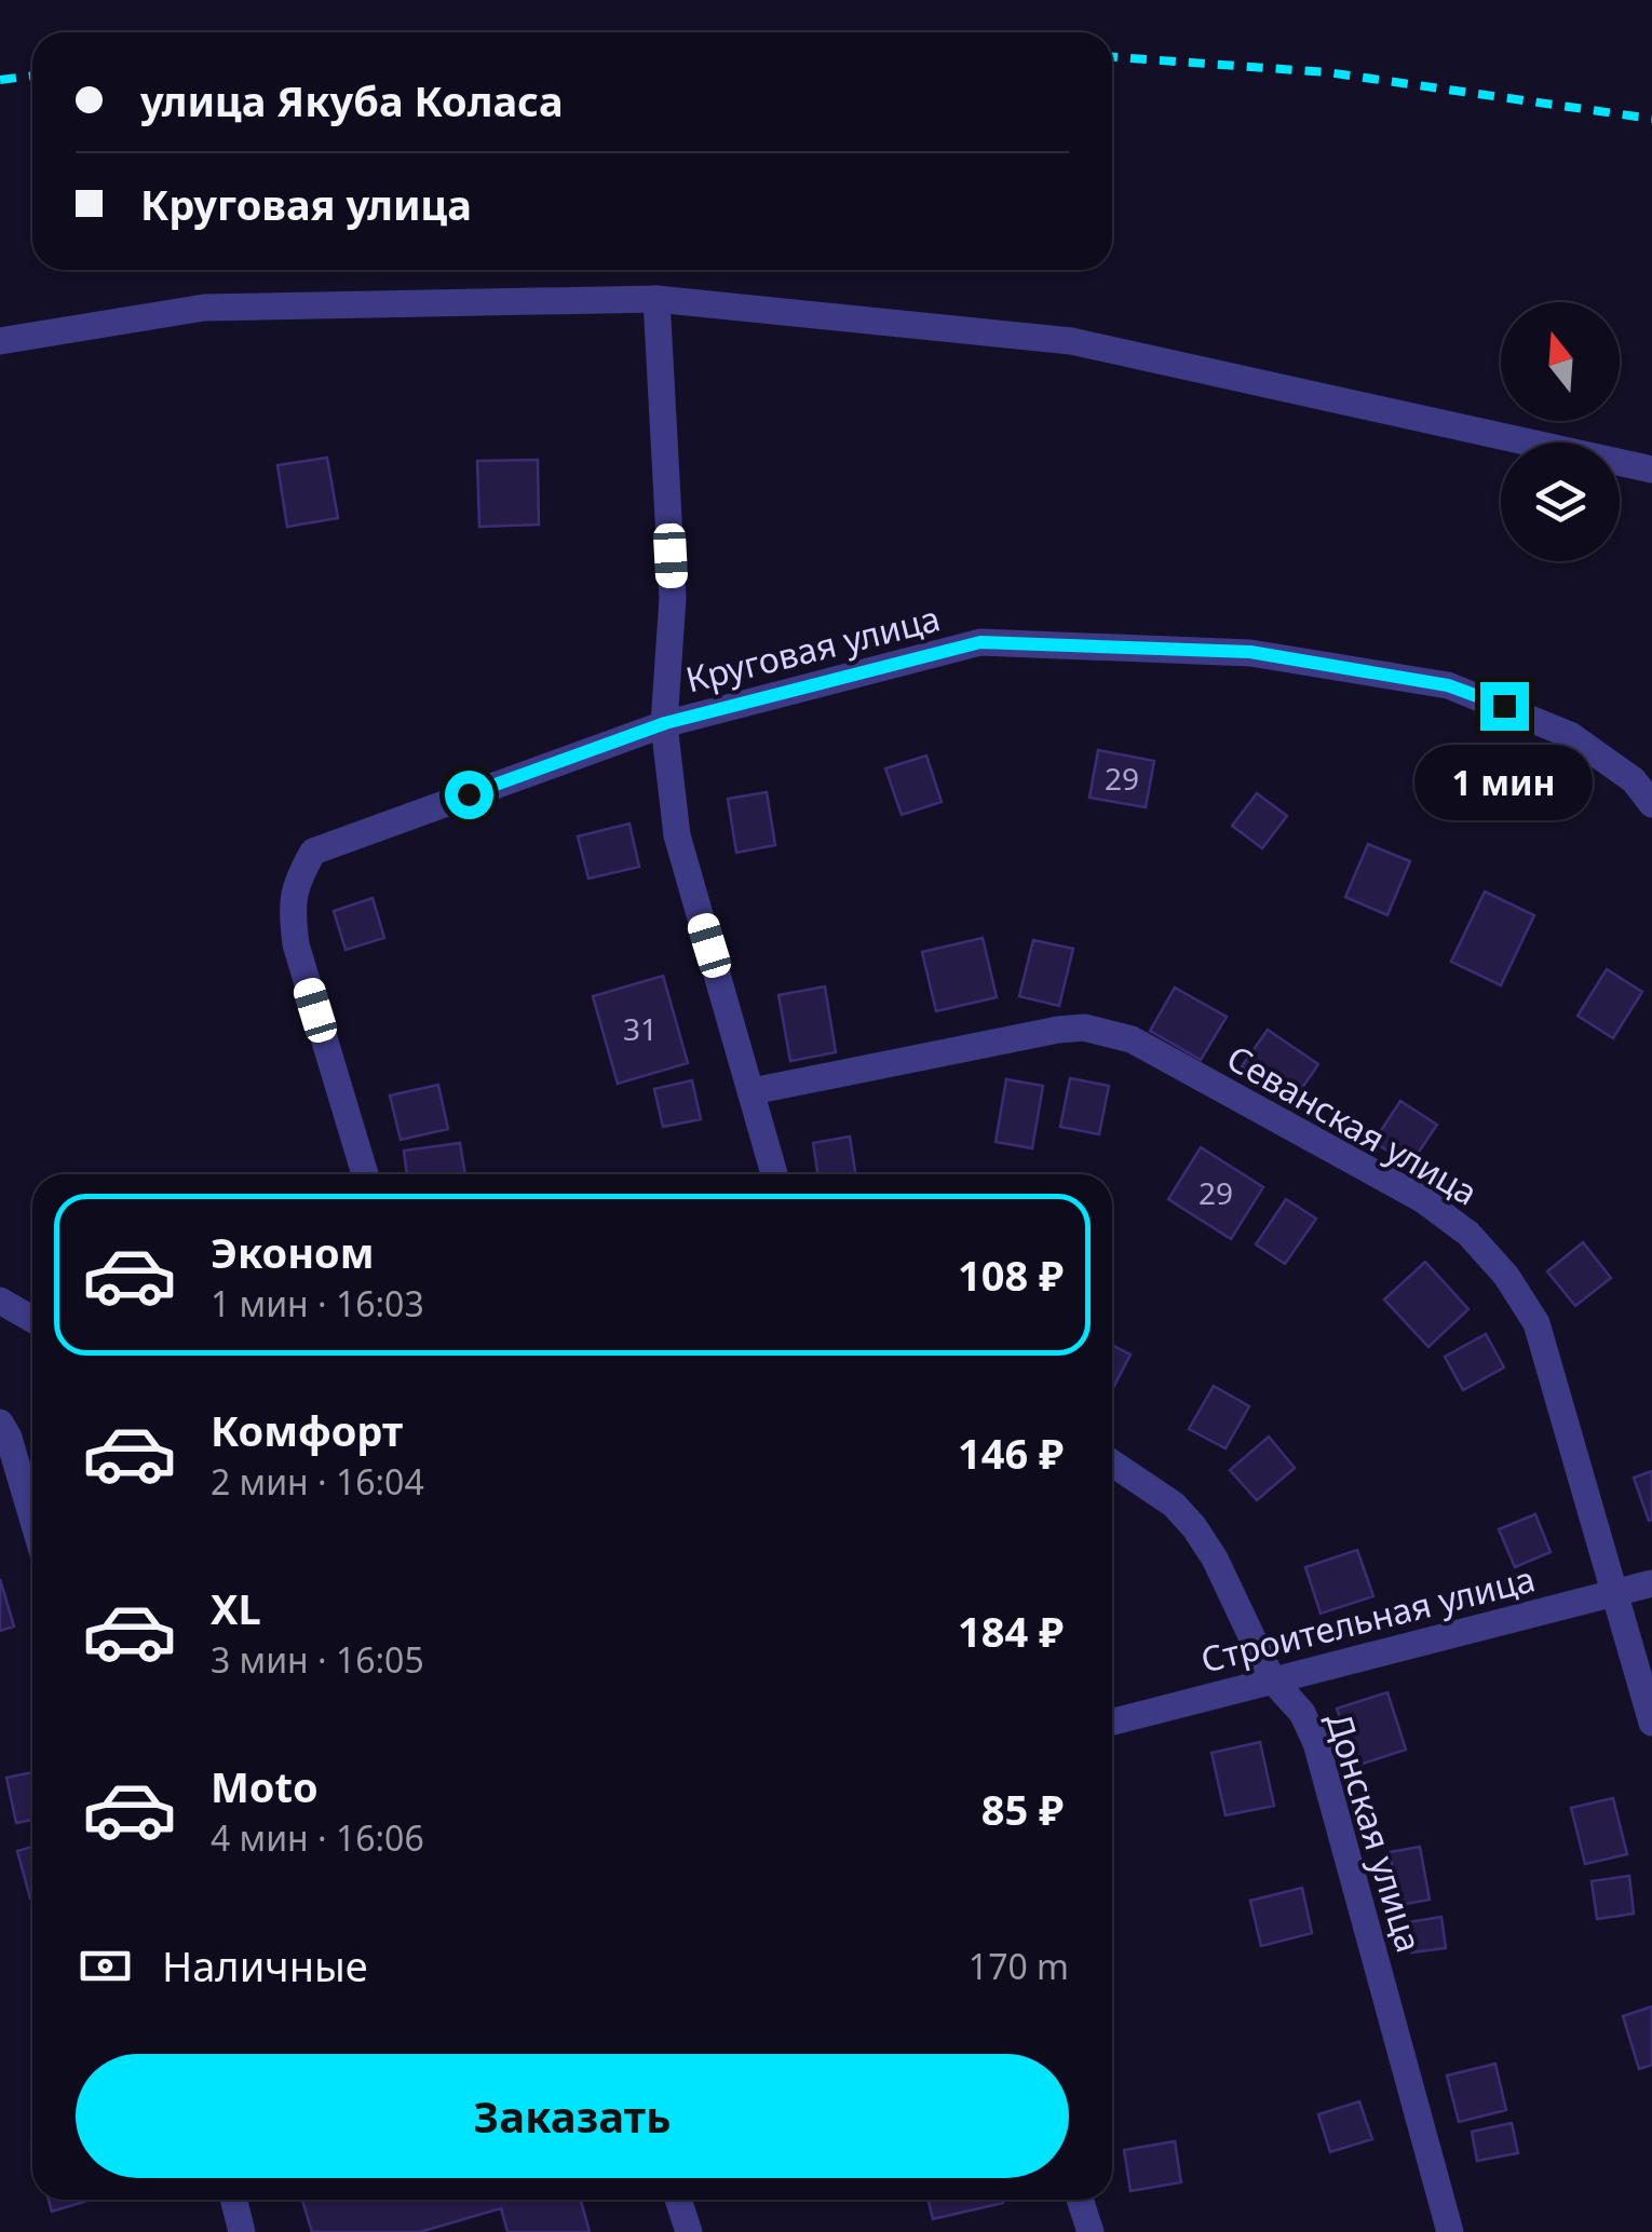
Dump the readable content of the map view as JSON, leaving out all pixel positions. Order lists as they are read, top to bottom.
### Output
{
  "streets": {
    "street": [
      "Круговая улица",
      "Севанская улица",
      "Строительная улица",
      "Донская улица"
    ]
  },
  "crossings": [
    ["Севанская улица", "Строительная улица"],
    ["Строительная улица", "Донская улица"]
  ],
  "house_numbers": ["29", "31", "29"],
  "north": "top",
  "page": {
    "banner": ["улица Якуба Коласа", "Круговая улица"],
    "bubble": "1 мин",
    "list": [
      {
        "name": "Эконом",
        "note": "1 мин · 16:03",
        "value": "108 ₽"
      },
      {
        "name": "Комфорт",
        "note": "2 мин · 16:04",
        "value": "146 ₽"
      },
      {
        "name": "XL",
        "note": "3 мин · 16:05",
        "value": "184 ₽"
      },
      {
        "name": "Moto",
        "note": "4 мин · 16:06",
        "value": "85 ₽"
      }
    ],
    "pay": ["Наличные", "170 m"],
    "buttons": "Заказать"
  }
}
